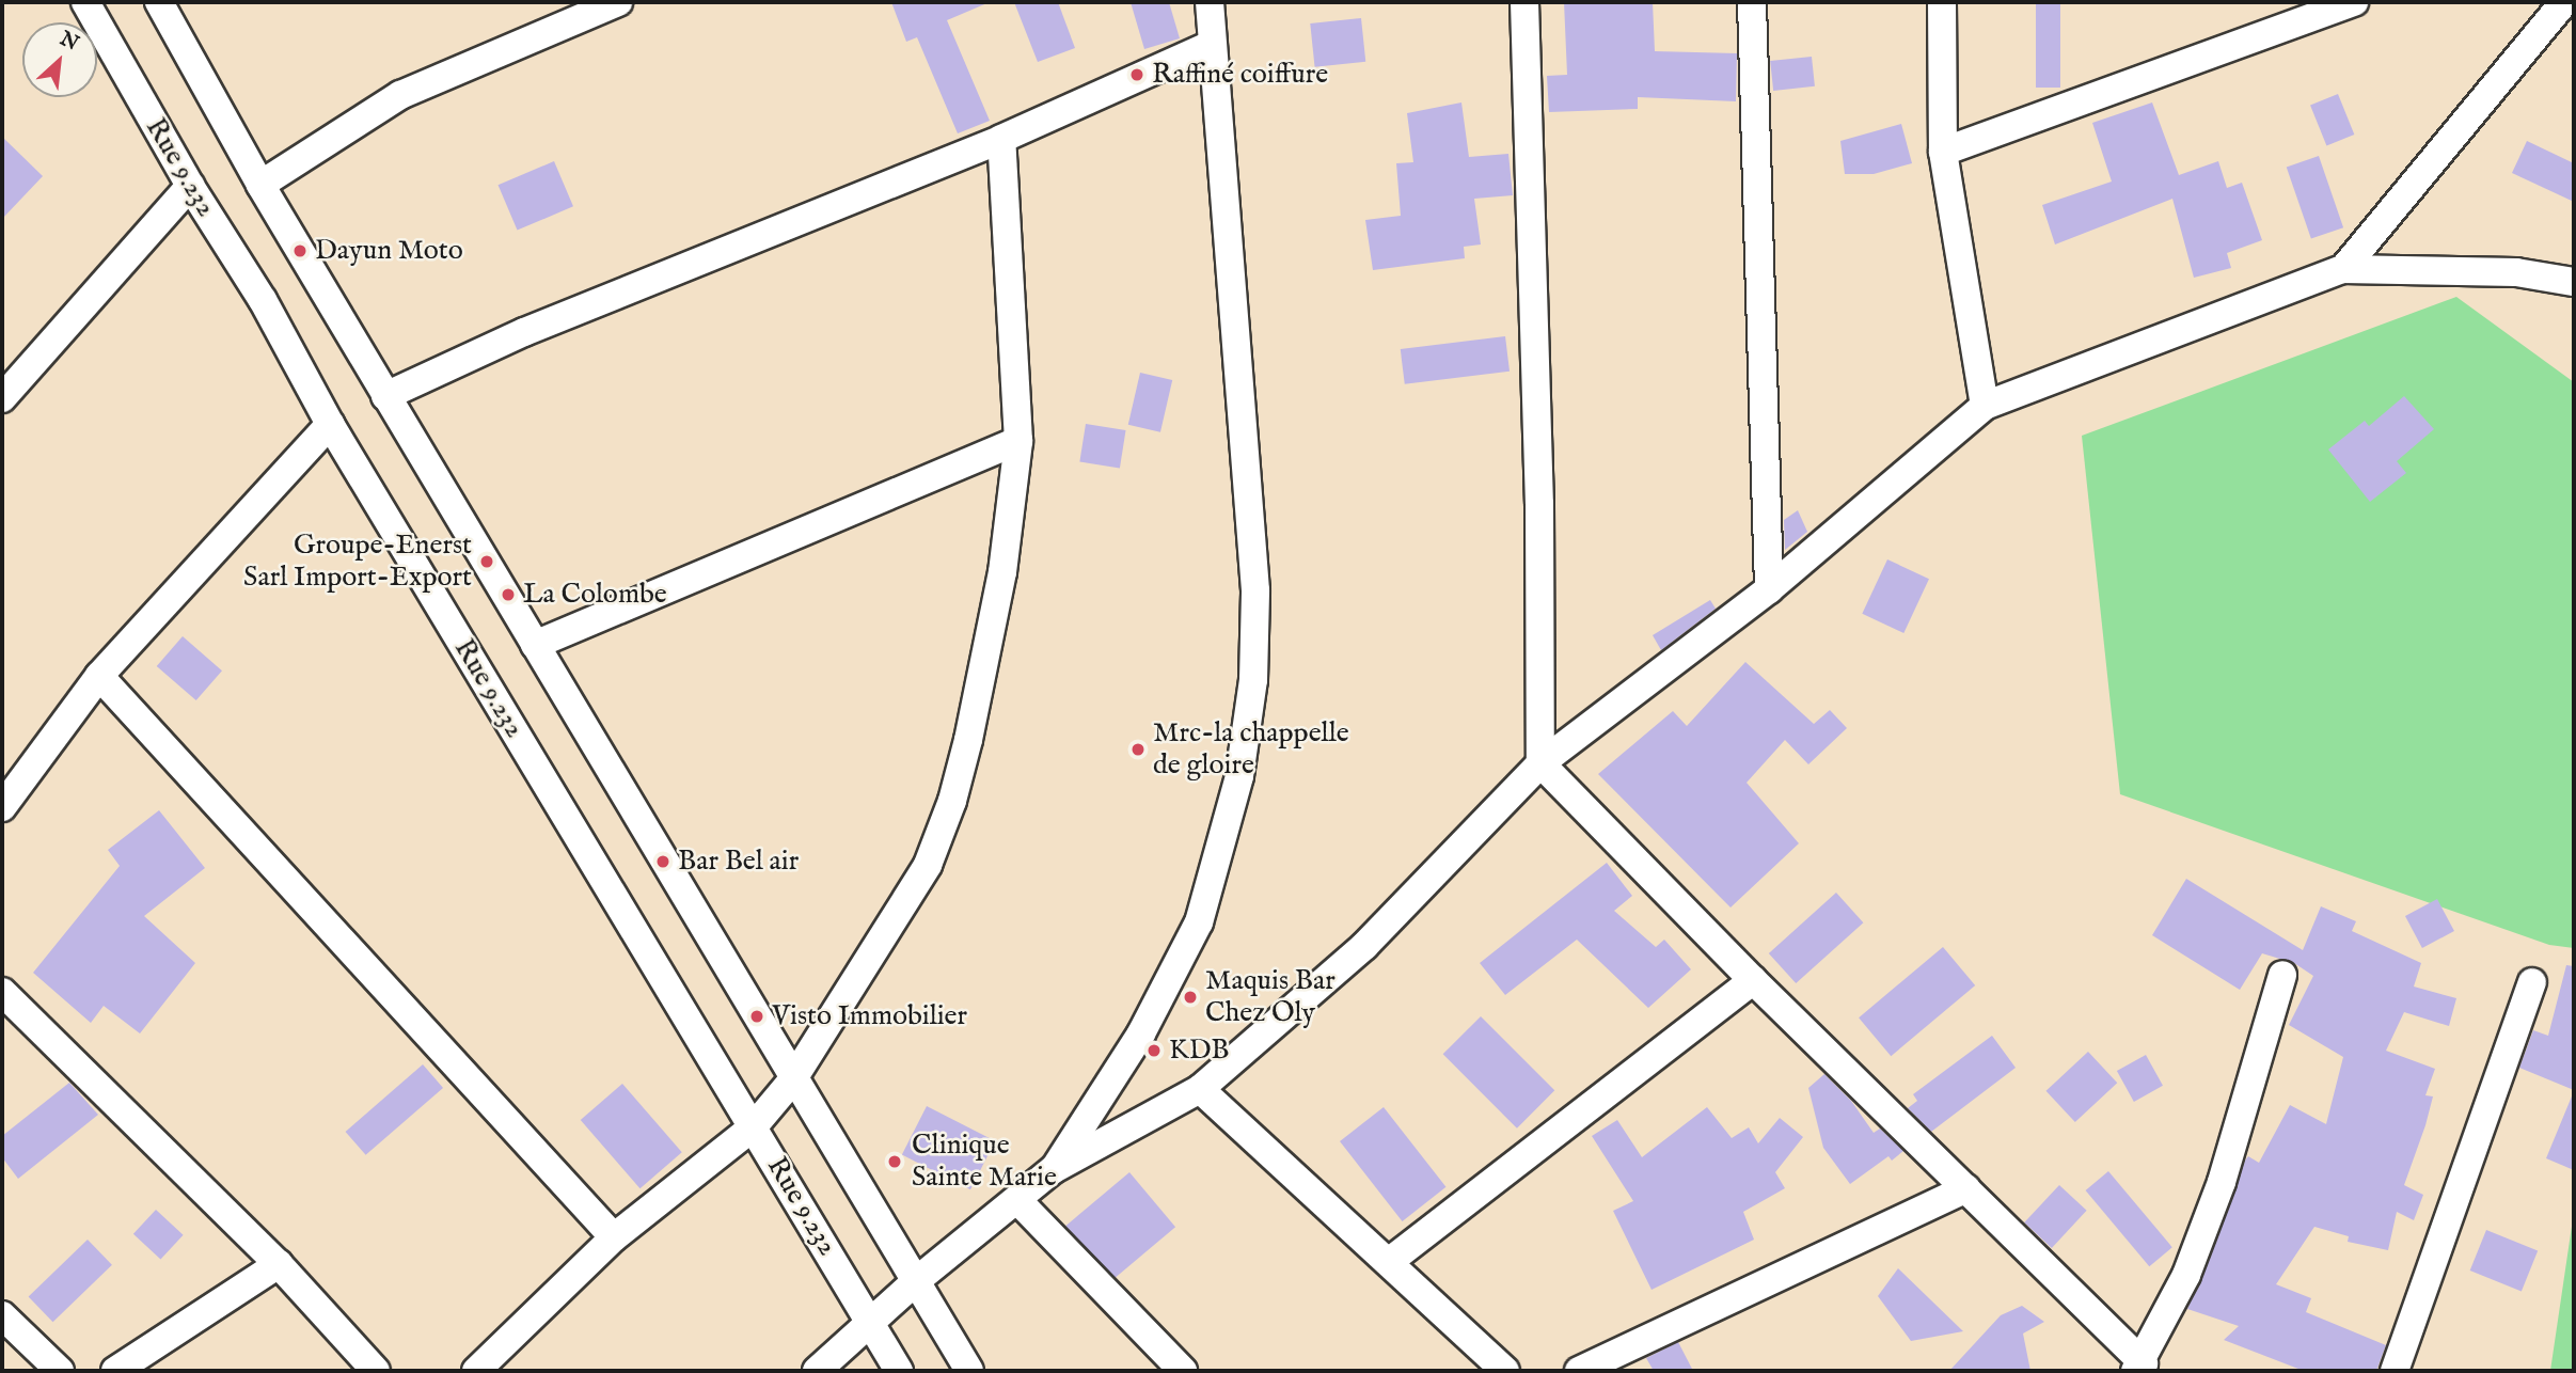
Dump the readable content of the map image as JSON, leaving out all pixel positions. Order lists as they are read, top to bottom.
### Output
{
  "streets": {
    "street": ["Rue 9.232"]
  },
  "places": [
    "Raffiné coiffure",
    "Dayun Moto",
    "Groupe-Enerst Sarl Import-Export",
    "La Colombe",
    "Mrc-la chappelle de gloire",
    "Bar Bel air",
    "Maquis Bar Chez Oly",
    "Visto Immobilier",
    "KDB",
    "Clinique Sainte Marie"
  ],
  "north": "top right"
}
